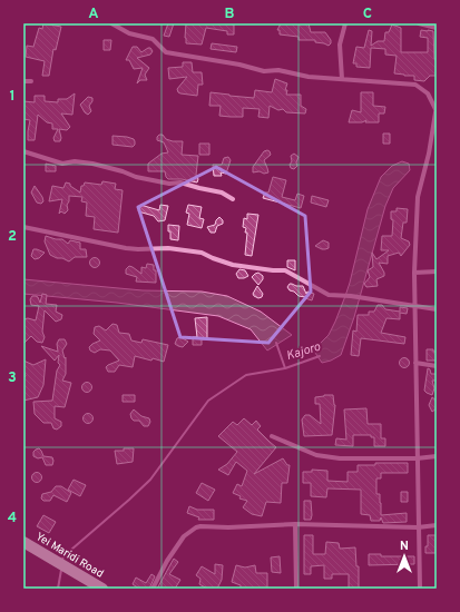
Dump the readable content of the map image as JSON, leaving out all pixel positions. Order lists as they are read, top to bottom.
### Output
{
  "streets": {
    "main road": ["Yei Maridi Road"]
  },
  "water": ["Kajoro"],
  "north": "top",
  "grid": {
    "columns": ["A", "B", "C"],
    "rows": [
      "1",
      "2",
      "3",
      "4"
    ]
  }
}
